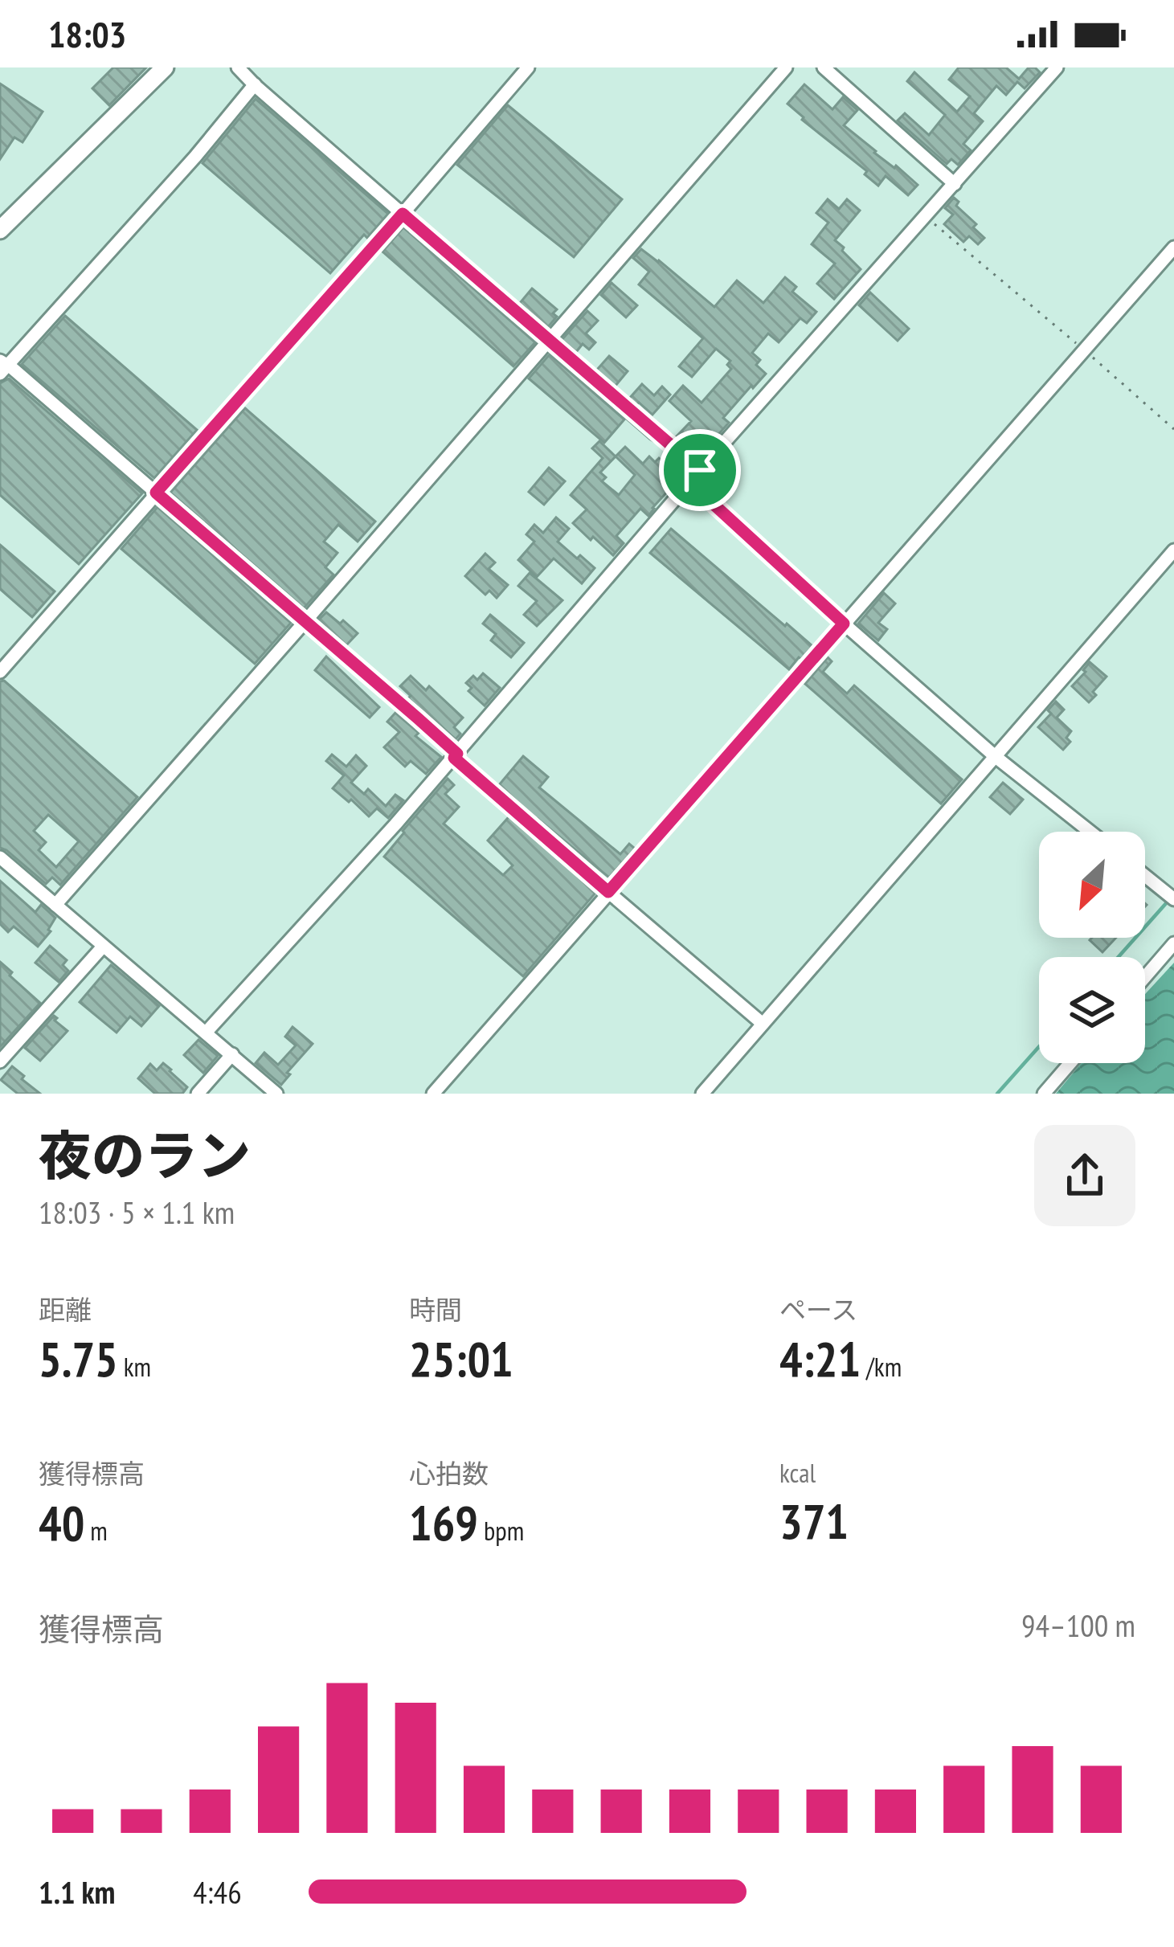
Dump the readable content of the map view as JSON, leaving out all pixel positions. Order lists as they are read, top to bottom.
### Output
{
  "north": "bottom left",
  "page": {
    "status": "18:03",
    "heading": ["夜のラン", "18:03 · 5 × 1.1 km"],
    "stats": [
      ["距離", "5.75 km"],
      ["時間", "25:01"],
      ["ペース", "4:21 /km"],
      ["獲得標高", "40 m"],
      ["心拍数", "169 bpm"],
      ["kcal", "371"]
    ],
    "chart": ["獲得標高", "94–100 m"],
    "list": [
      {
        "name": "1.1 km",
        "note": "4:46"
      }
    ]
  }
}
